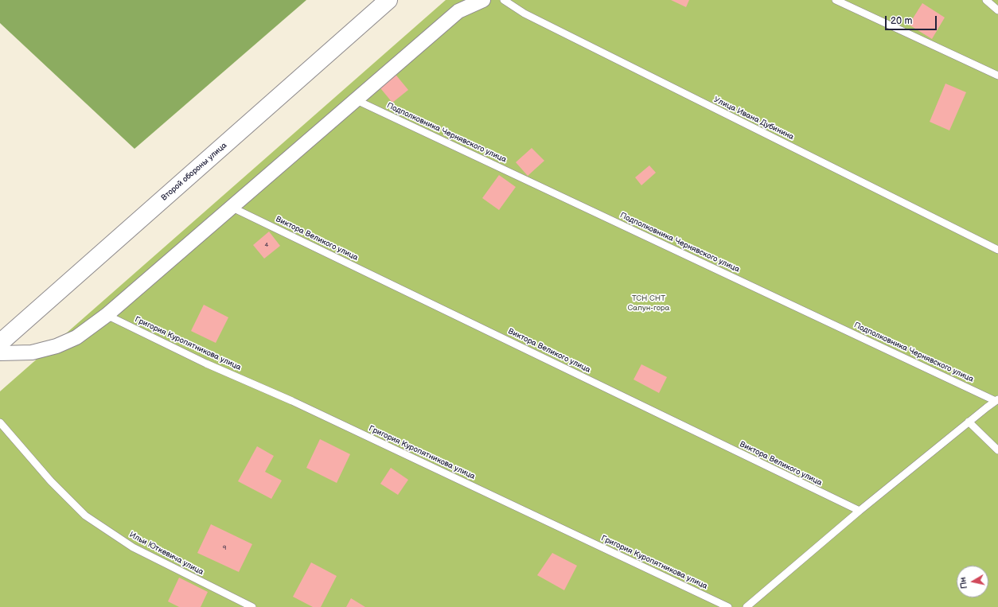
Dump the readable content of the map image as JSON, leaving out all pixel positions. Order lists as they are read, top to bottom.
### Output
{
  "streets": {
    "main road": ["Второй обороны улица"],
    "lane": [
      "Улица Ивана Дубинина",
      "Подполковника Чернявского улица",
      "Виктора Великого улица",
      "Григория Куропятникова улица",
      "Ильи Юткевича улица"
    ]
  },
  "parks": ["ТСН СНТ Сапун-гора"],
  "house_numbers": ["4", "9"],
  "scale_bar": "20 m",
  "north": "left"
}
